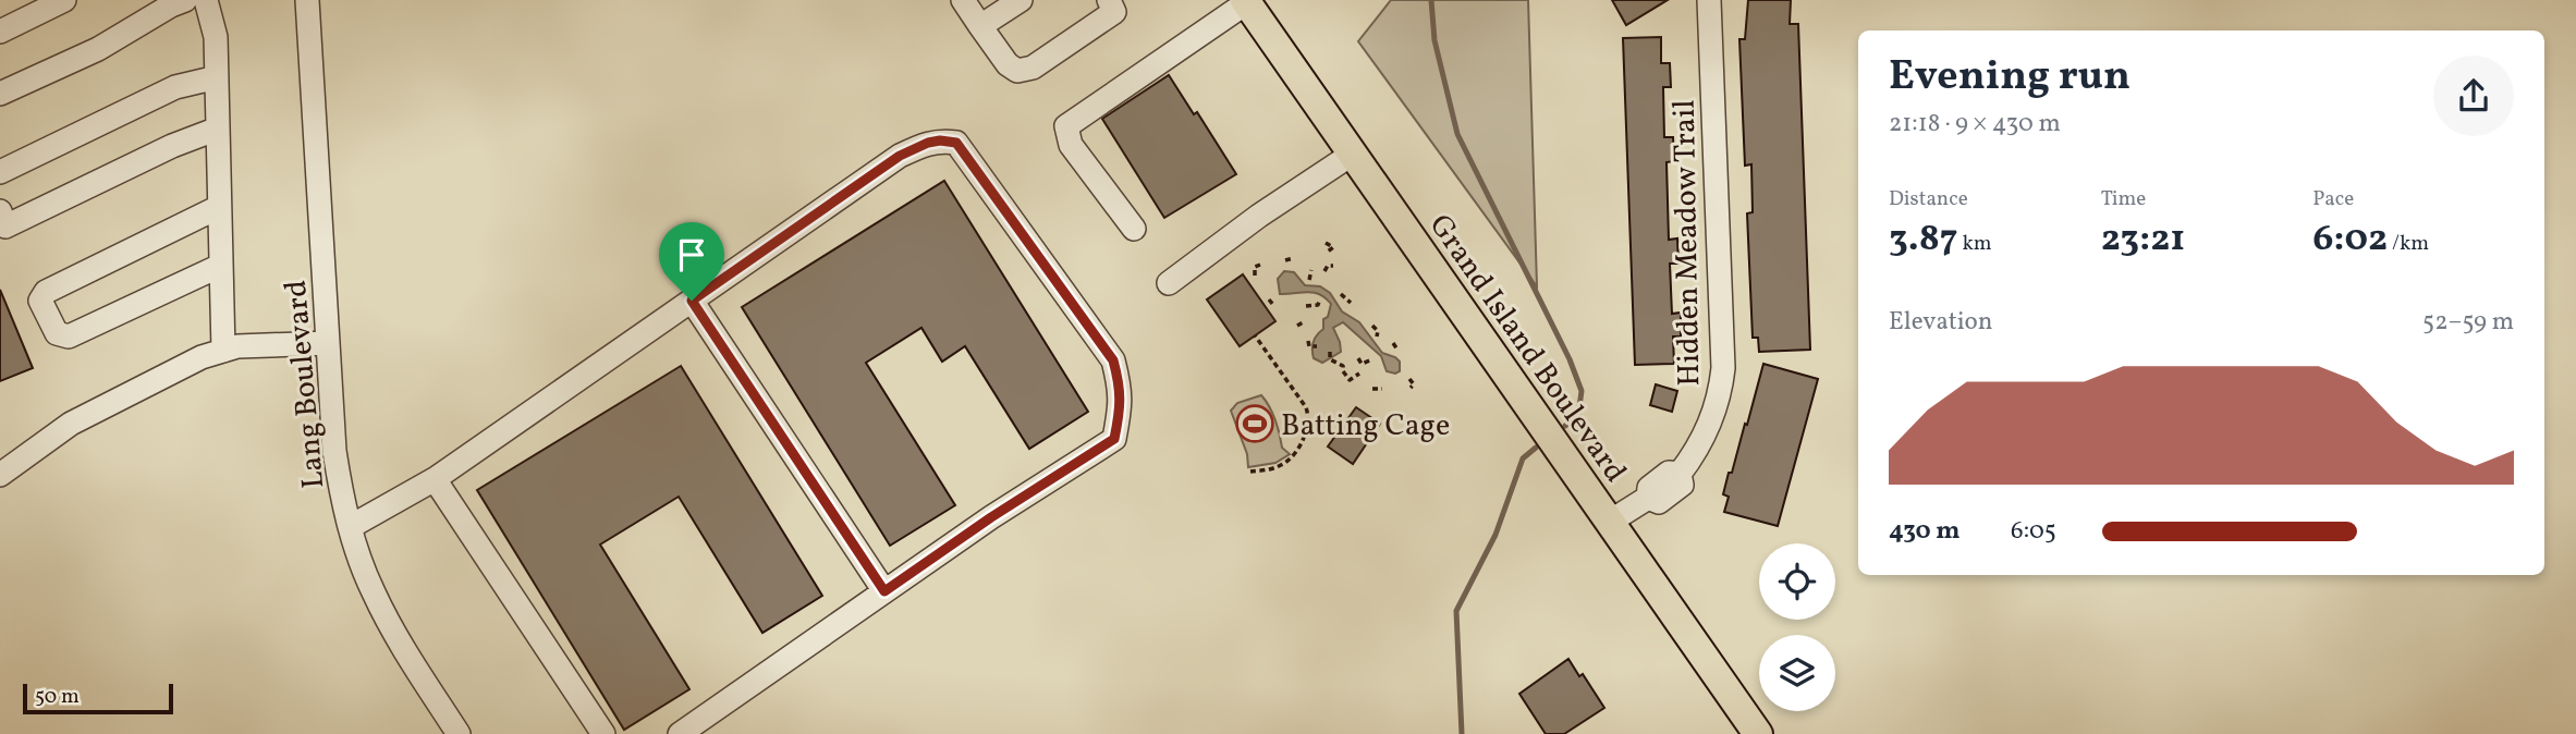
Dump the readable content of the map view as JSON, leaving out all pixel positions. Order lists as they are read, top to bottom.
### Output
{
  "streets": {
    "main road": ["Grand Island Boulevard"],
    "street": ["Hidden Meadow Trail", "Lang Boulevard"]
  },
  "crossings": [
    ["Hidden Meadow Trail", "Grand Island Boulevard"]
  ],
  "places": {
    "sports": ["Batting Cage"]
  },
  "scale_bar": "50 m",
  "page": {
    "heading": ["Evening run", "21:18 · 9 × 430 m"],
    "stats": [
      ["Distance", "3.87 km"],
      ["Time", "23:21"],
      ["Pace", "6:02 /km"]
    ],
    "chart": ["Elevation", "52–59 m"],
    "list": [
      {
        "name": "430 m",
        "note": "6:05"
      }
    ],
    "scale": "50 m"
  }
}
